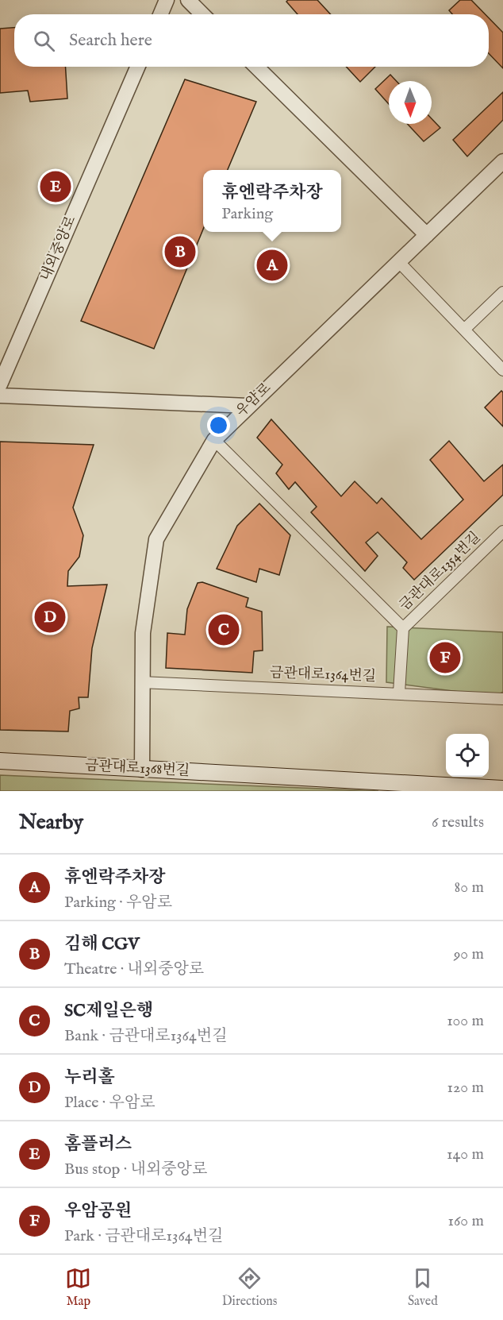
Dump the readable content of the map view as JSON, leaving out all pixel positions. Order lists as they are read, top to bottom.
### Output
{
  "streets": {
    "main road": ["금관대로1368번길"],
    "street": [
      "내외중앙로",
      "우암로",
      "금관대로1354번길",
      "금관대로1364번길"
    ]
  },
  "crossings": [
    ["우암로", "금관대로1364번길"],
    ["우암로", "금관대로1368번길"],
    ["금관대로1354번길", "금관대로1364번길"]
  ],
  "north": "bottom",
  "page": {
    "search": "Search here",
    "pins": [
      "E",
      "B",
      "A",
      "D",
      "C",
      "F"
    ],
    "popup": ["휴엔락주차장", "Parking"],
    "heading": ["Nearby", "6 results"],
    "list": [
      {
        "mark": "A",
        "name": "휴엔락주차장",
        "note": "Parking · 우암로",
        "value": "80 m"
      },
      {
        "mark": "B",
        "name": "김해 CGV",
        "note": "Theatre · 내외중앙로",
        "value": "90 m"
      },
      {
        "mark": "C",
        "name": "SC제일은행",
        "note": "Bank · 금관대로1364번길",
        "value": "100 m"
      },
      {
        "mark": "D",
        "name": "누리홀",
        "note": "Place · 우암로",
        "value": "120 m"
      },
      {
        "mark": "E",
        "name": "홈플러스",
        "note": "Bus stop · 내외중앙로",
        "value": "140 m"
      },
      {
        "mark": "F",
        "name": "우암공원",
        "note": "Park · 금관대로1364번길",
        "value": "160 m"
      }
    ],
    "nav": ["Map", "Directions", "Saved"]
  }
}
